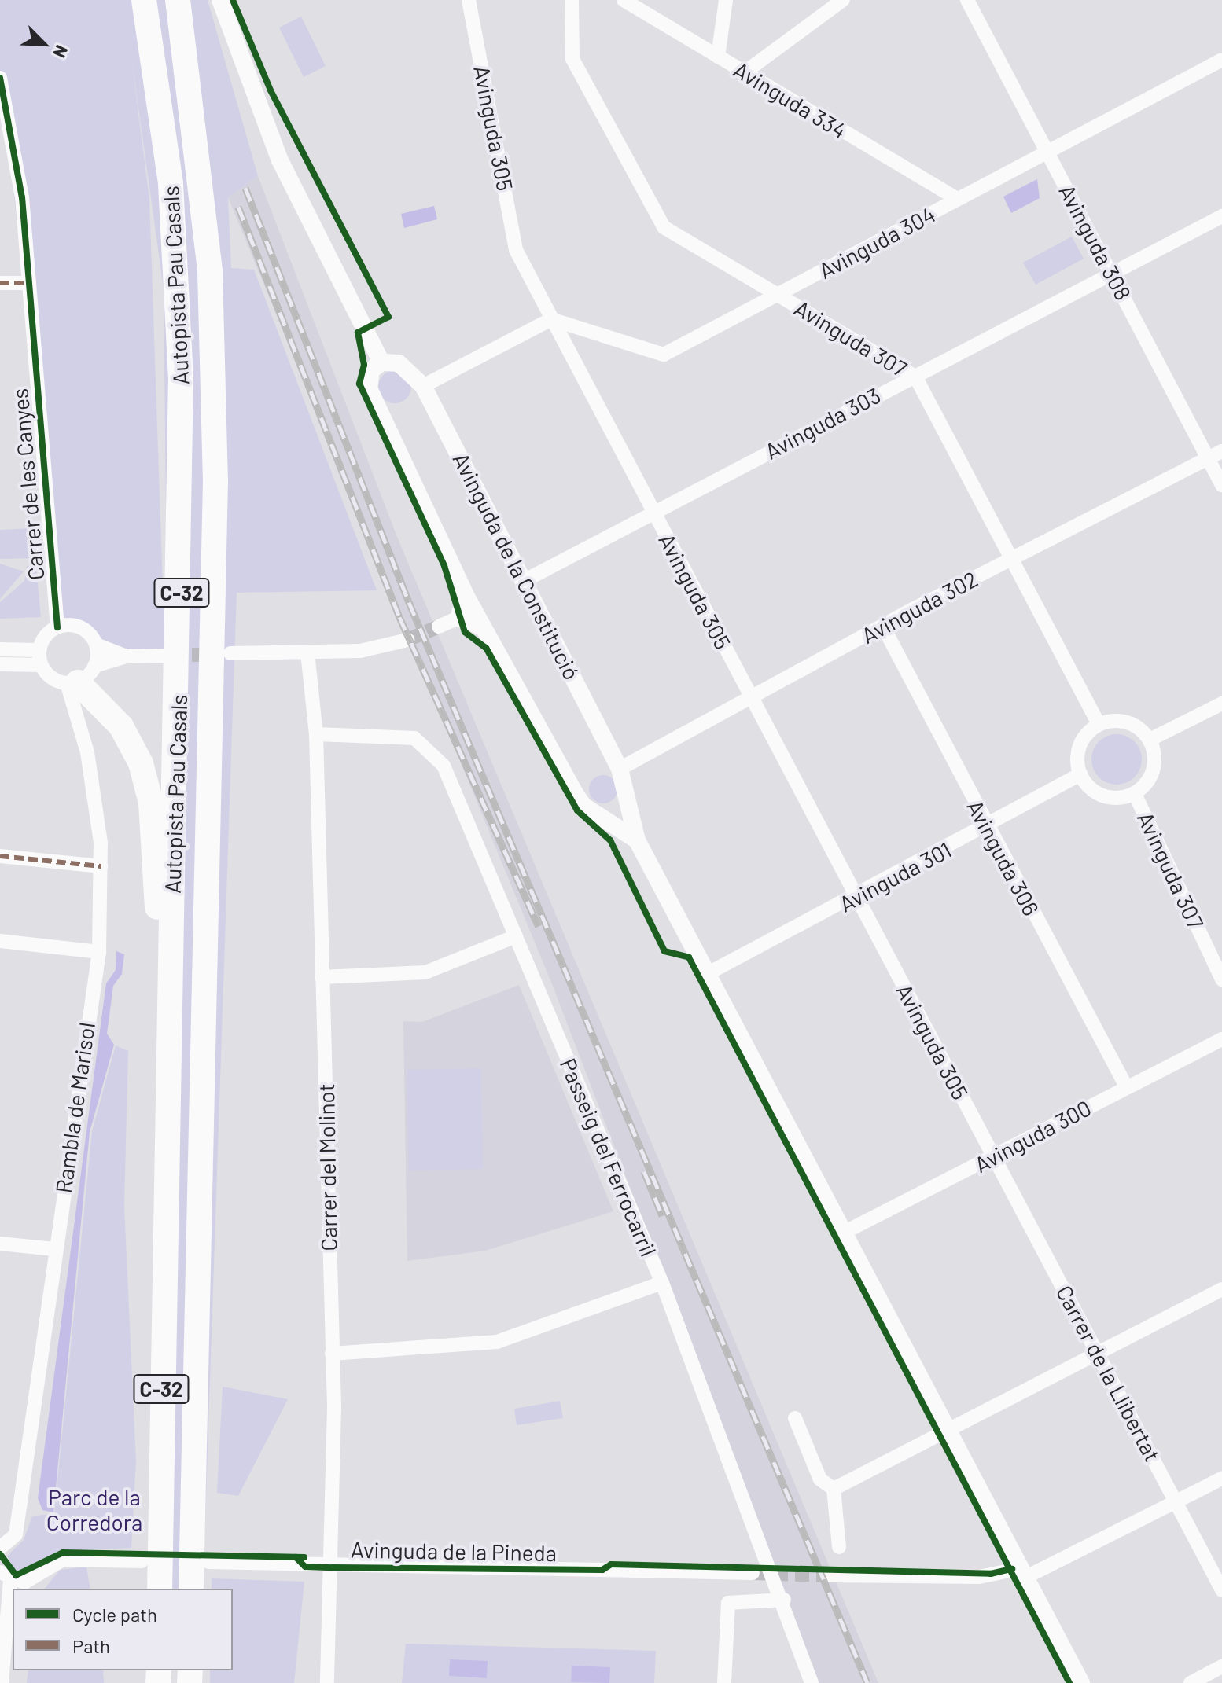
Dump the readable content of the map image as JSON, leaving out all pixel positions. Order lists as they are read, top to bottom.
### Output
{
  "streets": {
    "highway": ["Autopista Pau Casals", "C-32"],
    "street": [
      "Avinguda 334",
      "Avinguda 305",
      "Avinguda 304",
      "Avinguda 308",
      "Avinguda 307",
      "Avinguda 303",
      "Carrer de les Canyes",
      "Avinguda de la Constitució",
      "Avinguda 302",
      "Avinguda 306",
      "Avinguda 301",
      "Rambla de Marisol",
      "Avinguda 300",
      "Passeig del Ferrocarril",
      "Carrer del Molinot",
      "Carrer de la Llibertat",
      "Avinguda de la Pineda"
    ]
  },
  "crossings": [
    ["Avinguda 334", "Avinguda 304"],
    ["Avinguda 305", "Avinguda 304"],
    ["Avinguda 305", "Avinguda 303"],
    ["Avinguda 305", "Avinguda 302"],
    ["Avinguda 305", "Avinguda 301"],
    ["Avinguda 305", "Avinguda 300"],
    ["Avinguda 305", "Carrer de la Llibertat"],
    ["Avinguda 304", "Avinguda 308"],
    ["Avinguda 304", "Avinguda 307"],
    ["Avinguda 308", "Avinguda 303"],
    ["Avinguda 308", "Avinguda 302"],
    ["Avinguda 307", "Avinguda 303"],
    ["Avinguda 307", "Avinguda 302"],
    ["Avinguda 307", "Avinguda 301"],
    ["Avinguda 303", "Avinguda de la Constitució"],
    ["Carrer de les Canyes", "Rambla de Marisol"],
    ["Avinguda de la Constitució", "Avinguda 302"],
    ["Avinguda de la Constitució", "Avinguda 301"],
    ["Avinguda de la Constitució", "Avinguda 300"],
    ["Avinguda 302", "Avinguda 306"],
    ["Avinguda 306", "Avinguda 301"],
    ["Avinguda 306", "Avinguda 300"],
    ["Avinguda 300", "Carrer de la Llibertat"],
    ["Passeig del Ferrocarril", "Carrer del Molinot"],
    ["Carrer del Molinot", "Avinguda de la Pineda"]
  ],
  "parks": ["Parc de la Corredora"],
  "legend": ["Cycle path", "Path"],
  "north": "bottom right"
}
